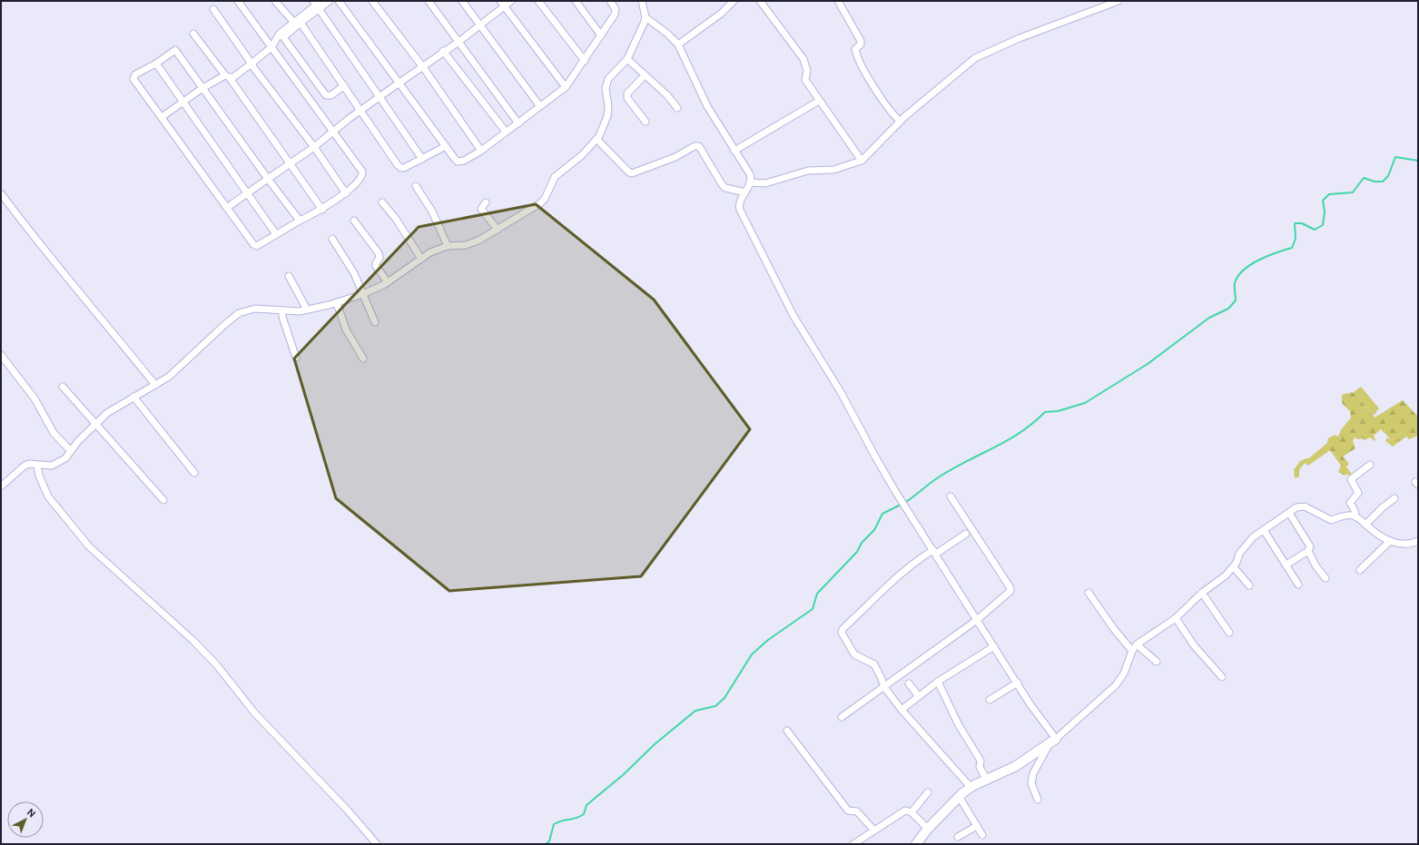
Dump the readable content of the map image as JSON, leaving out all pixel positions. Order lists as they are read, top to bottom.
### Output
{
  "north": "top right"
}
